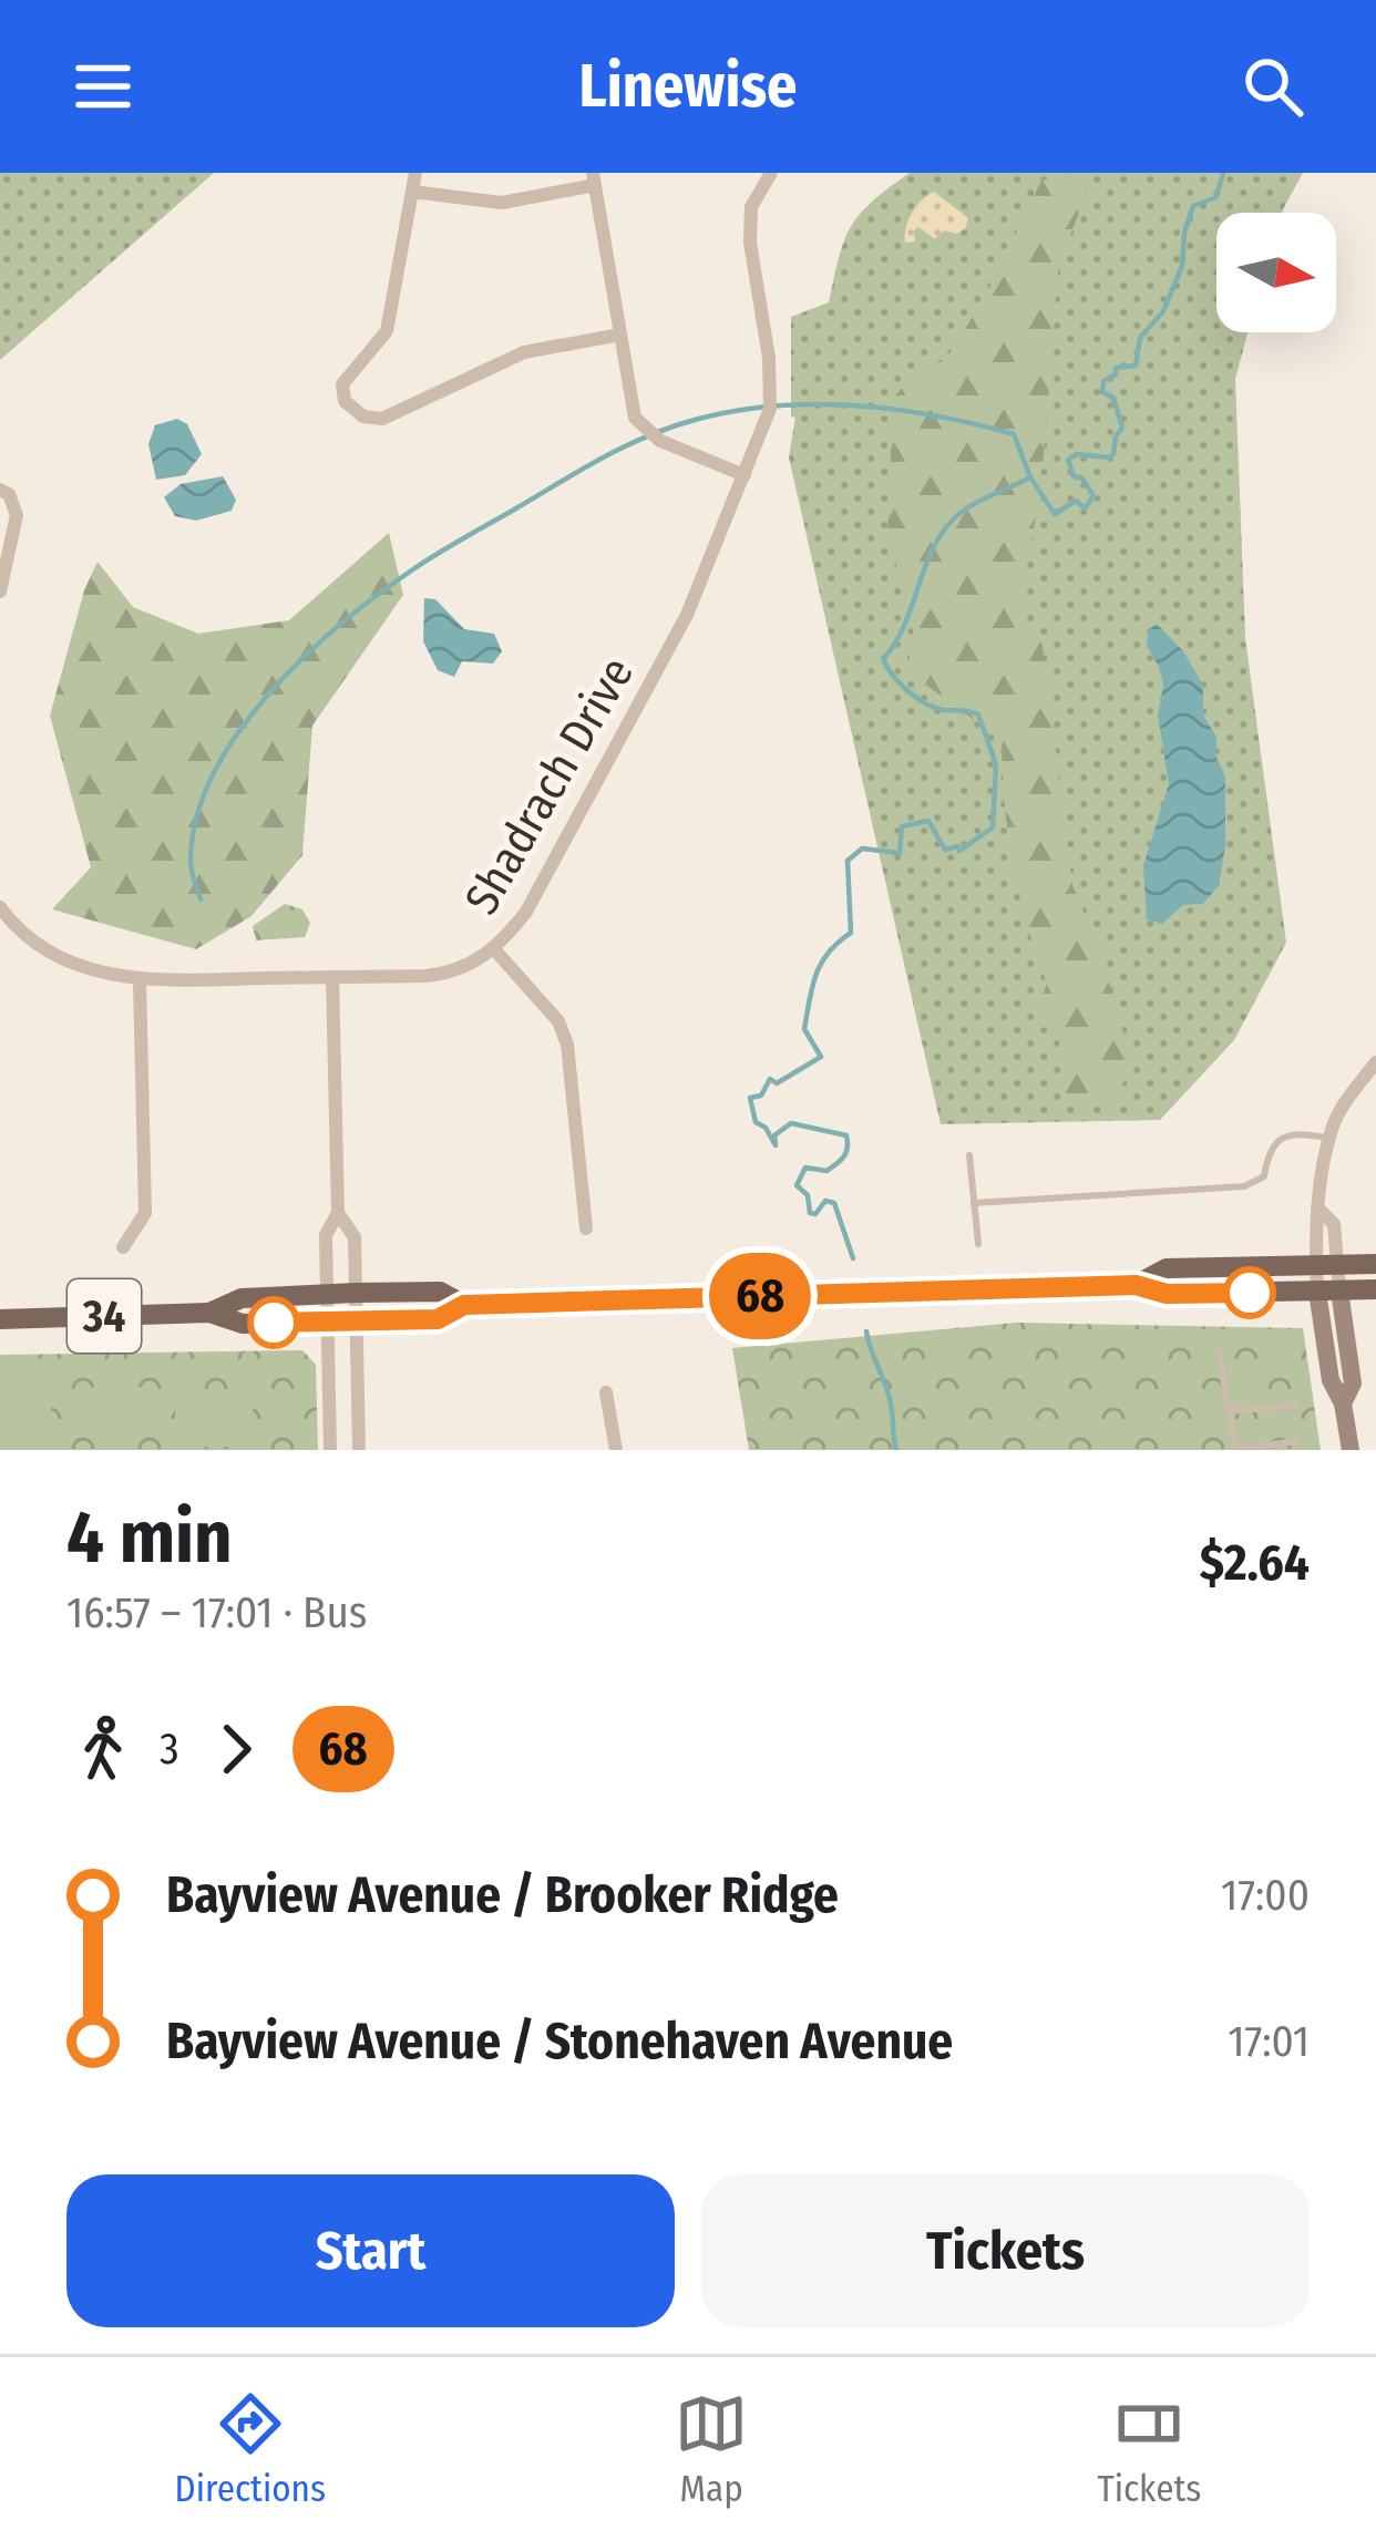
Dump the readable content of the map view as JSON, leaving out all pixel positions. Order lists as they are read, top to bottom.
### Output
{
  "streets": {
    "main road": ["34"],
    "street": ["Shadrach Drive"]
  },
  "lines": ["bus line 68"],
  "north": "right",
  "page": {
    "header": "Linewise",
    "on_map": "68",
    "heading": ["4 min", "16:57 – 17:01 · Bus", "$2.64"],
    "legs": ["3", "68"],
    "list": [
      {
        "name": "Bayview Avenue / Brooker Ridge",
        "value": "17:00"
      },
      {
        "name": "Bayview Avenue / Stonehaven Avenue",
        "value": "17:01"
      }
    ],
    "buttons": ["Start", "Tickets"],
    "tabs": ["Directions", "Map", "Tickets"]
  }
}
